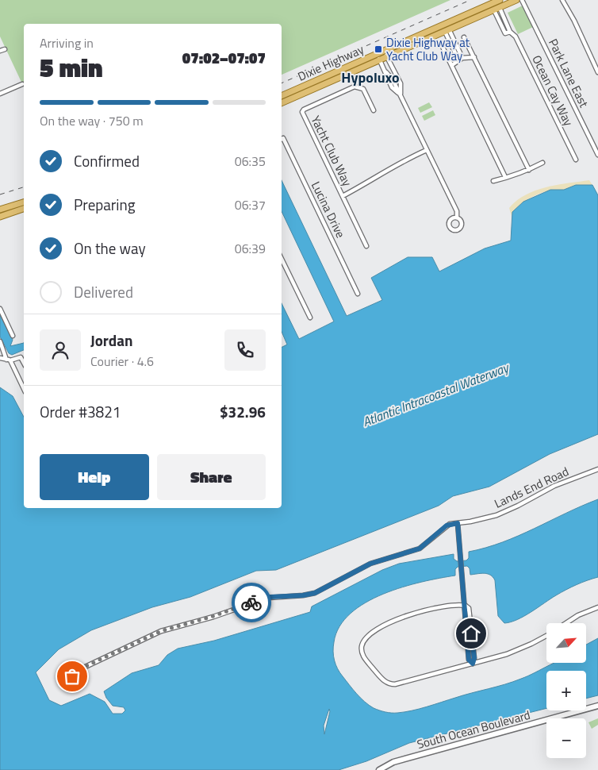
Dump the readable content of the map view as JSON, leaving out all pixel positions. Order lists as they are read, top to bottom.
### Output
{
  "streets": {
    "main road": ["Dixie Highway", "South Ocean Boulevard"],
    "street": [
      "Park Lane East",
      "Ocean Cay Way",
      "Yacht Club Way",
      "Lucina Drive",
      "Lands End Road"
    ]
  },
  "crossings": [
    ["Dixie Highway", "Ocean Cay Way"]
  ],
  "districts": ["Hypoluxo"],
  "water": ["Atlantic Intracoastal Waterway"],
  "places": {
    "transit": ["Dixie Highway at Yacht Club Way"]
  },
  "north": "top right",
  "page": {
    "heading": ["5 min", "Arriving in", "07:02–07:07"],
    "panel": [
      "Jordan",
      "Courier · 4.6",
      "Order #3821",
      "$32.96"
    ],
    "bar": "On the way · 750 m",
    "list": [
      ["Confirmed", "06:35"],
      ["Preparing", "06:37"],
      ["On the way", "06:39"],
      "Delivered"
    ],
    "buttons": ["Help", "Share"],
    "map_buttons": ["+", "−"]
  }
}
